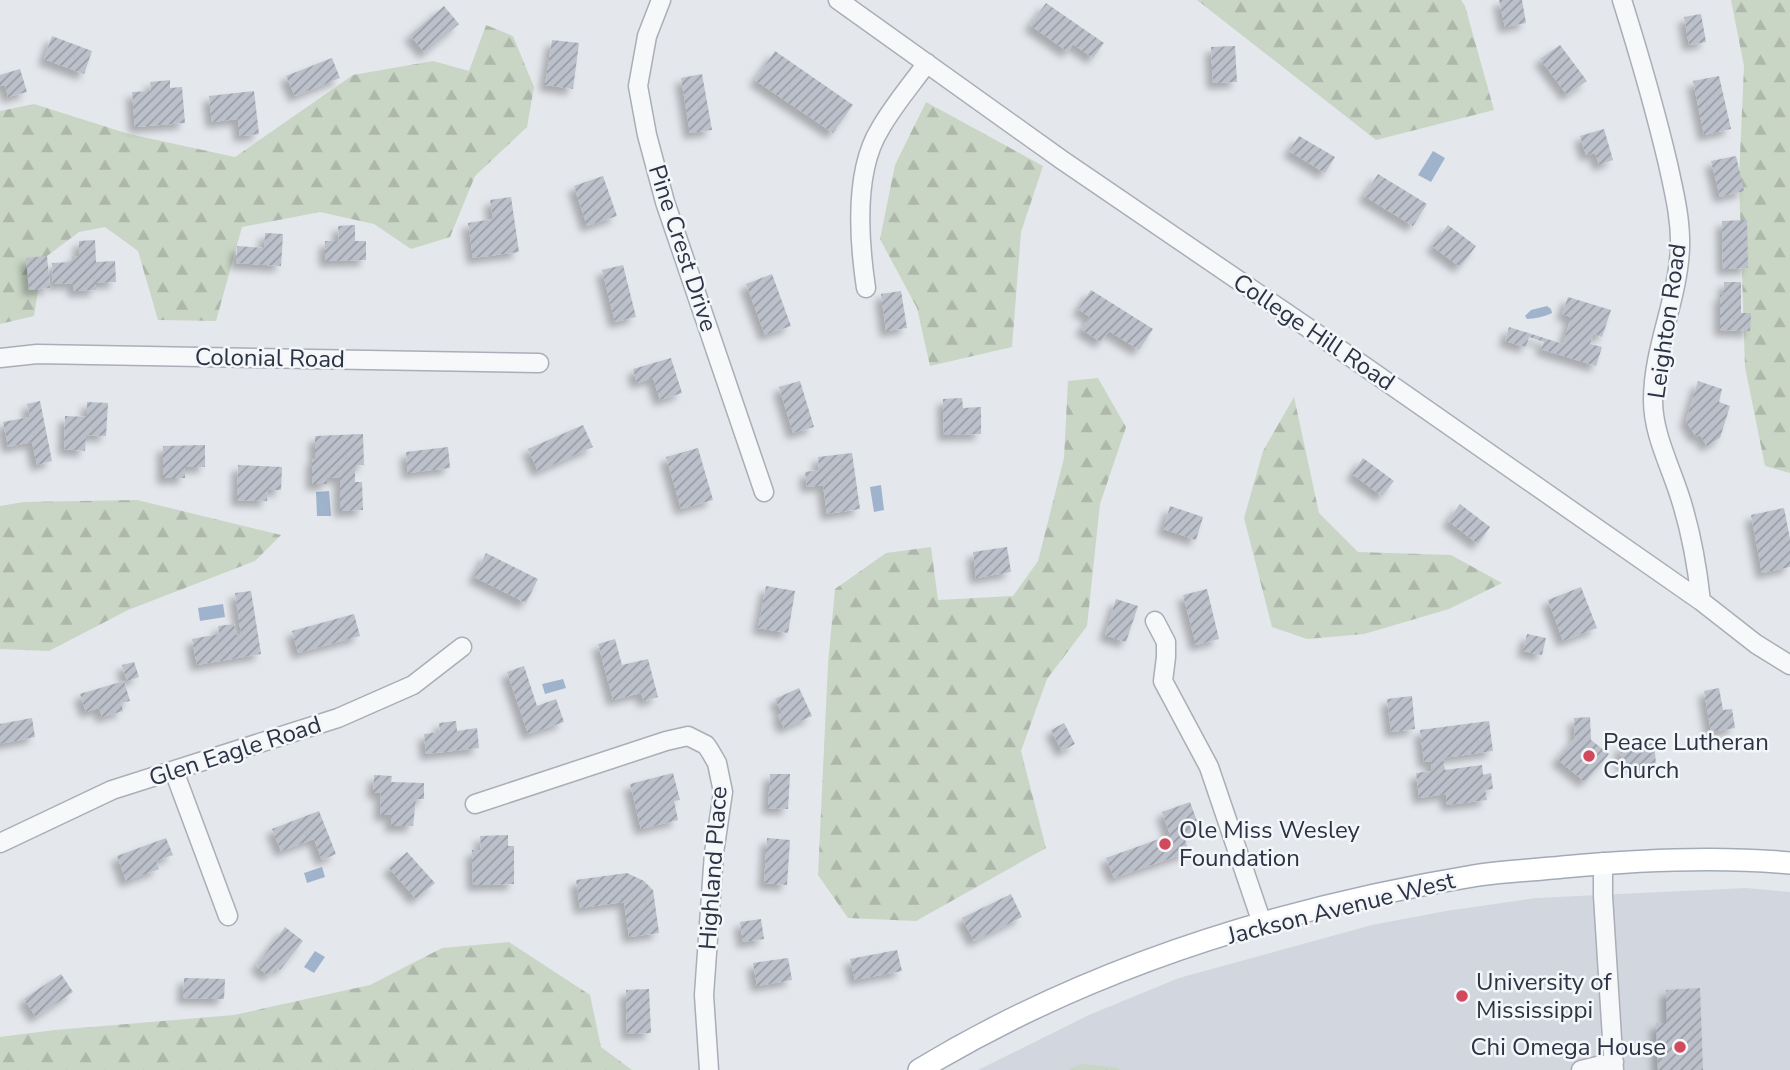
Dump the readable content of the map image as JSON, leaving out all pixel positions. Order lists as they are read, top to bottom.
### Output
{
  "streets": {
    "main road": ["Jackson Avenue West"],
    "street": [
      "Pine Crest Drive",
      "Leighton Road",
      "College Hill Road",
      "Colonial Road",
      "Glen Eagle Road",
      "Highland Place"
    ]
  },
  "crossings": [
    ["Leighton Road", "College Hill Road"]
  ],
  "places": [
    "Peace Lutheran Church",
    "Ole Miss Wesley Foundation",
    "University of Mississippi",
    "Chi Omega House"
  ]
}
